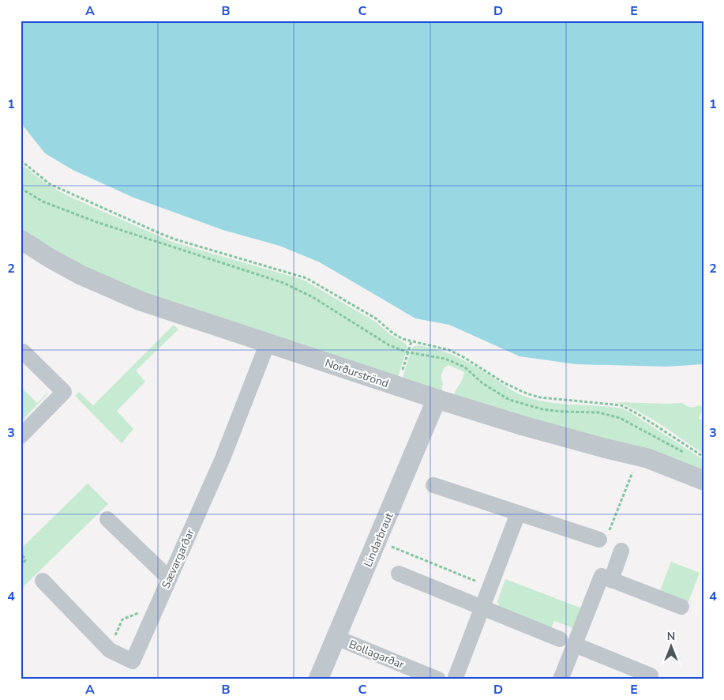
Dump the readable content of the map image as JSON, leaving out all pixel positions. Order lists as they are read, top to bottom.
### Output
{
  "streets": {
    "street": [
      "Norðurströnd",
      "Lindarbraut",
      "Sævargarðar",
      "Bollagarðar"
    ]
  },
  "crossings": [
    ["Norðurströnd", "Lindarbraut"],
    ["Norðurströnd", "Sævargarðar"],
    ["Lindarbraut", "Bollagarðar"]
  ],
  "north": "top",
  "grid": {
    "columns": [
      "A",
      "B",
      "C",
      "D",
      "E"
    ],
    "rows": [
      "1",
      "2",
      "3",
      "4"
    ]
  }
}
